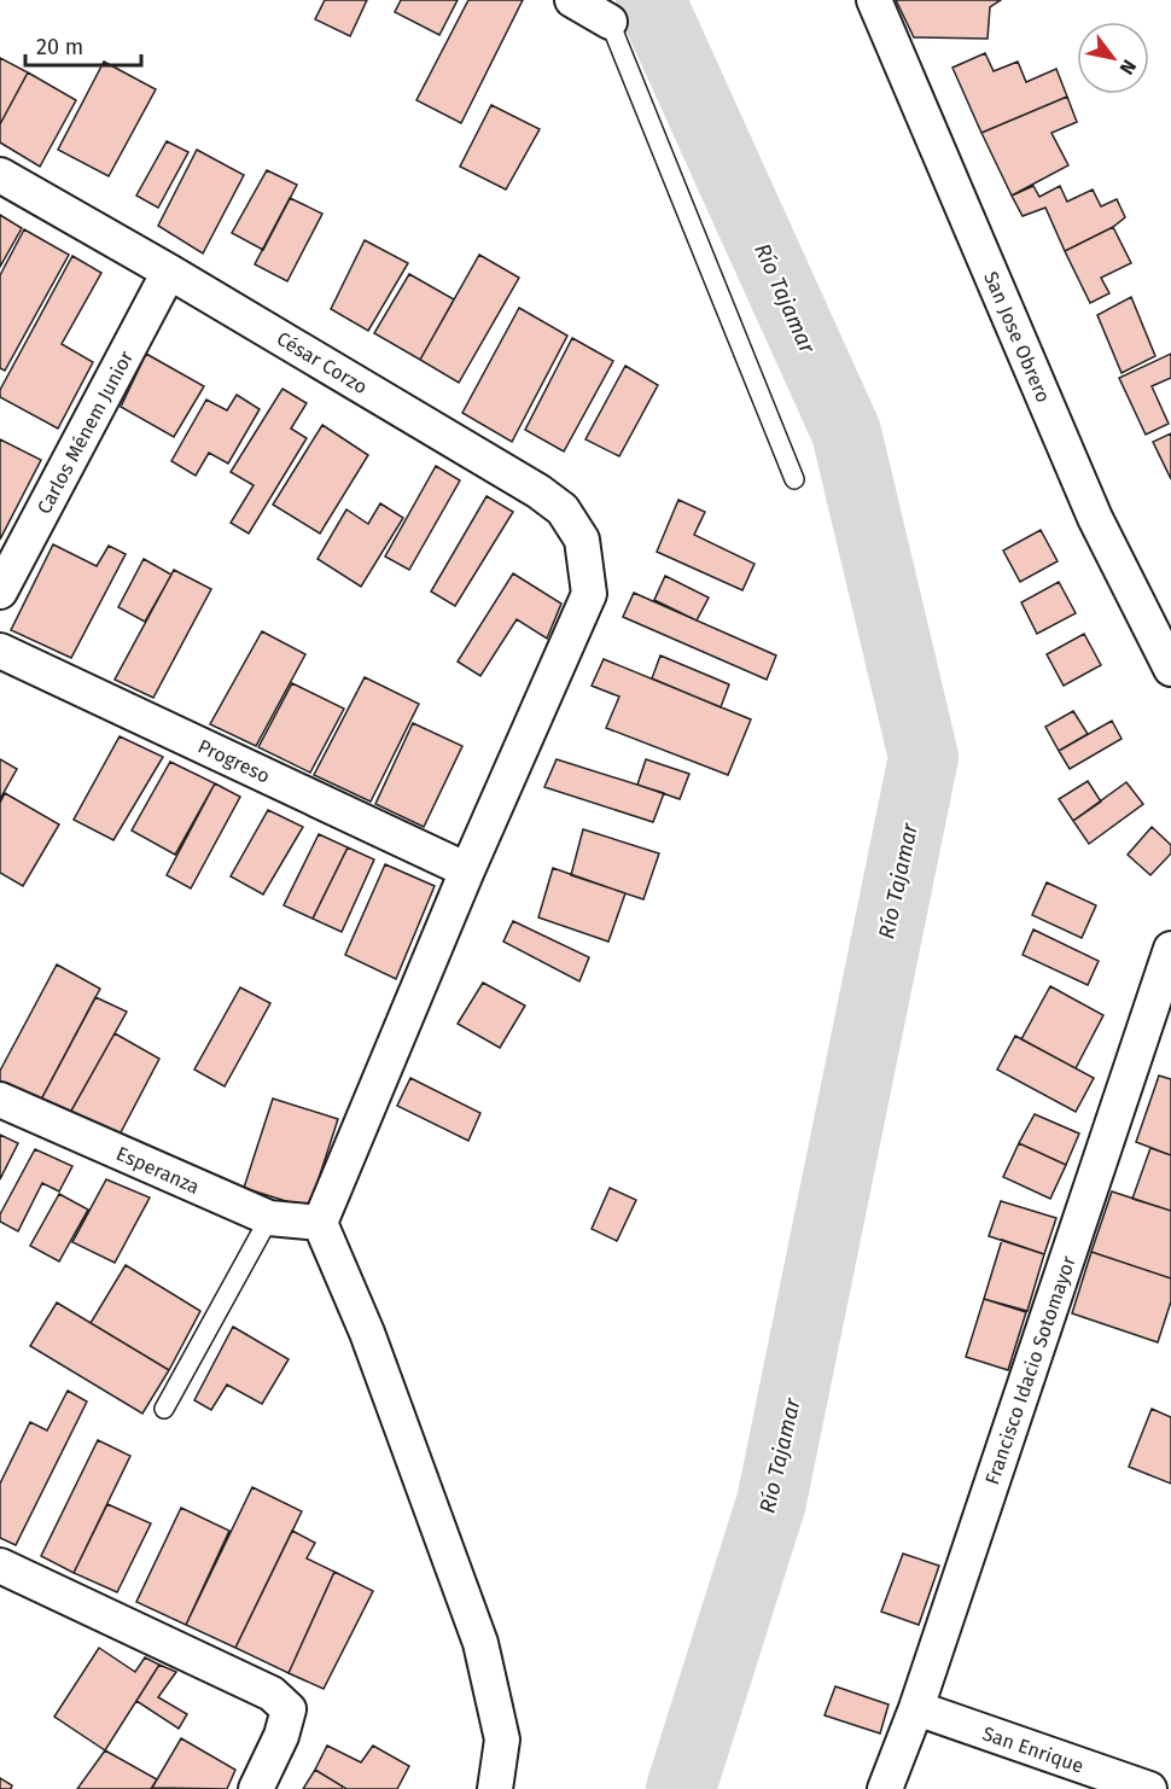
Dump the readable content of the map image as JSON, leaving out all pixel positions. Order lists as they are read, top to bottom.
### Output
{
  "streets": {
    "street": [
      "San Jose Obrero",
      "César Corzo",
      "Carlos Ménem Junior",
      "Progreso",
      "Esperanza",
      "Francisco Idacio Sotomayor",
      "San Enrique"
    ]
  },
  "crossings": [
    ["César Corzo", "Carlos Ménem Junior"],
    ["César Corzo", "Progreso"],
    ["Francisco Idacio Sotomayor", "San Enrique"]
  ],
  "water": ["Río Tajamar"],
  "scale_bar": "20 m",
  "north": "bottom right"
}
